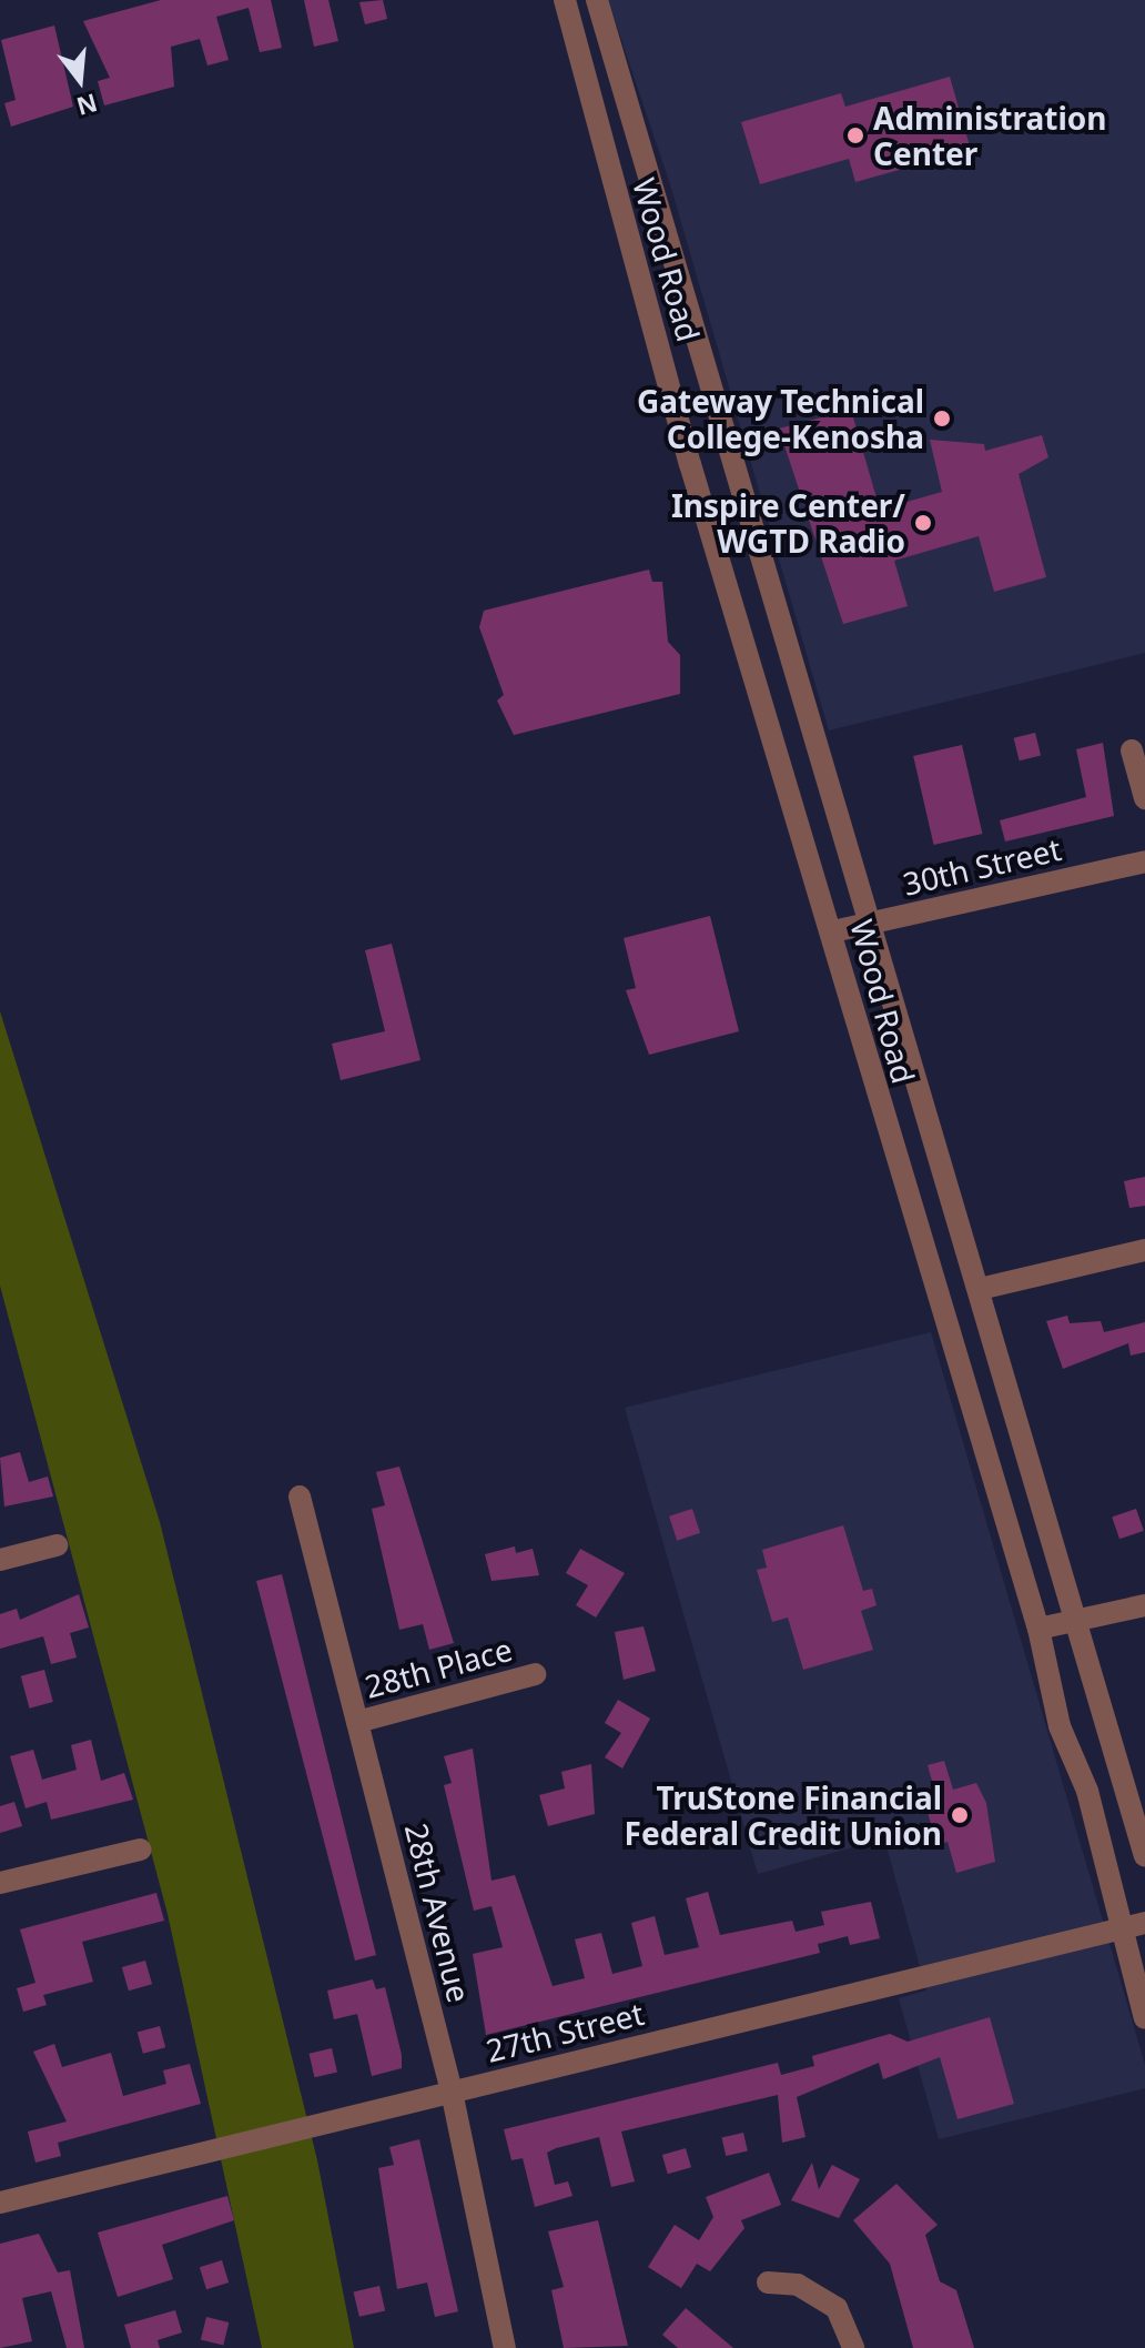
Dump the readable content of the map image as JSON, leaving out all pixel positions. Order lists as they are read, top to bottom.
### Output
{
  "streets": {
    "street": [
      "Wood Road",
      "30th Street",
      "28th Place",
      "28th Avenue",
      "27th Street"
    ]
  },
  "crossings": [
    ["Wood Road", "30th Street"],
    ["Wood Road", "27th Street"],
    ["28th Place", "28th Avenue"],
    ["28th Avenue", "27th Street"]
  ],
  "places": [
    "Administration Center",
    "Gateway Technical College-Kenosha",
    "Inspire Center/ WGTD Radio",
    "TruStone Financial Federal Credit Union"
  ],
  "north": "bottom"
}
